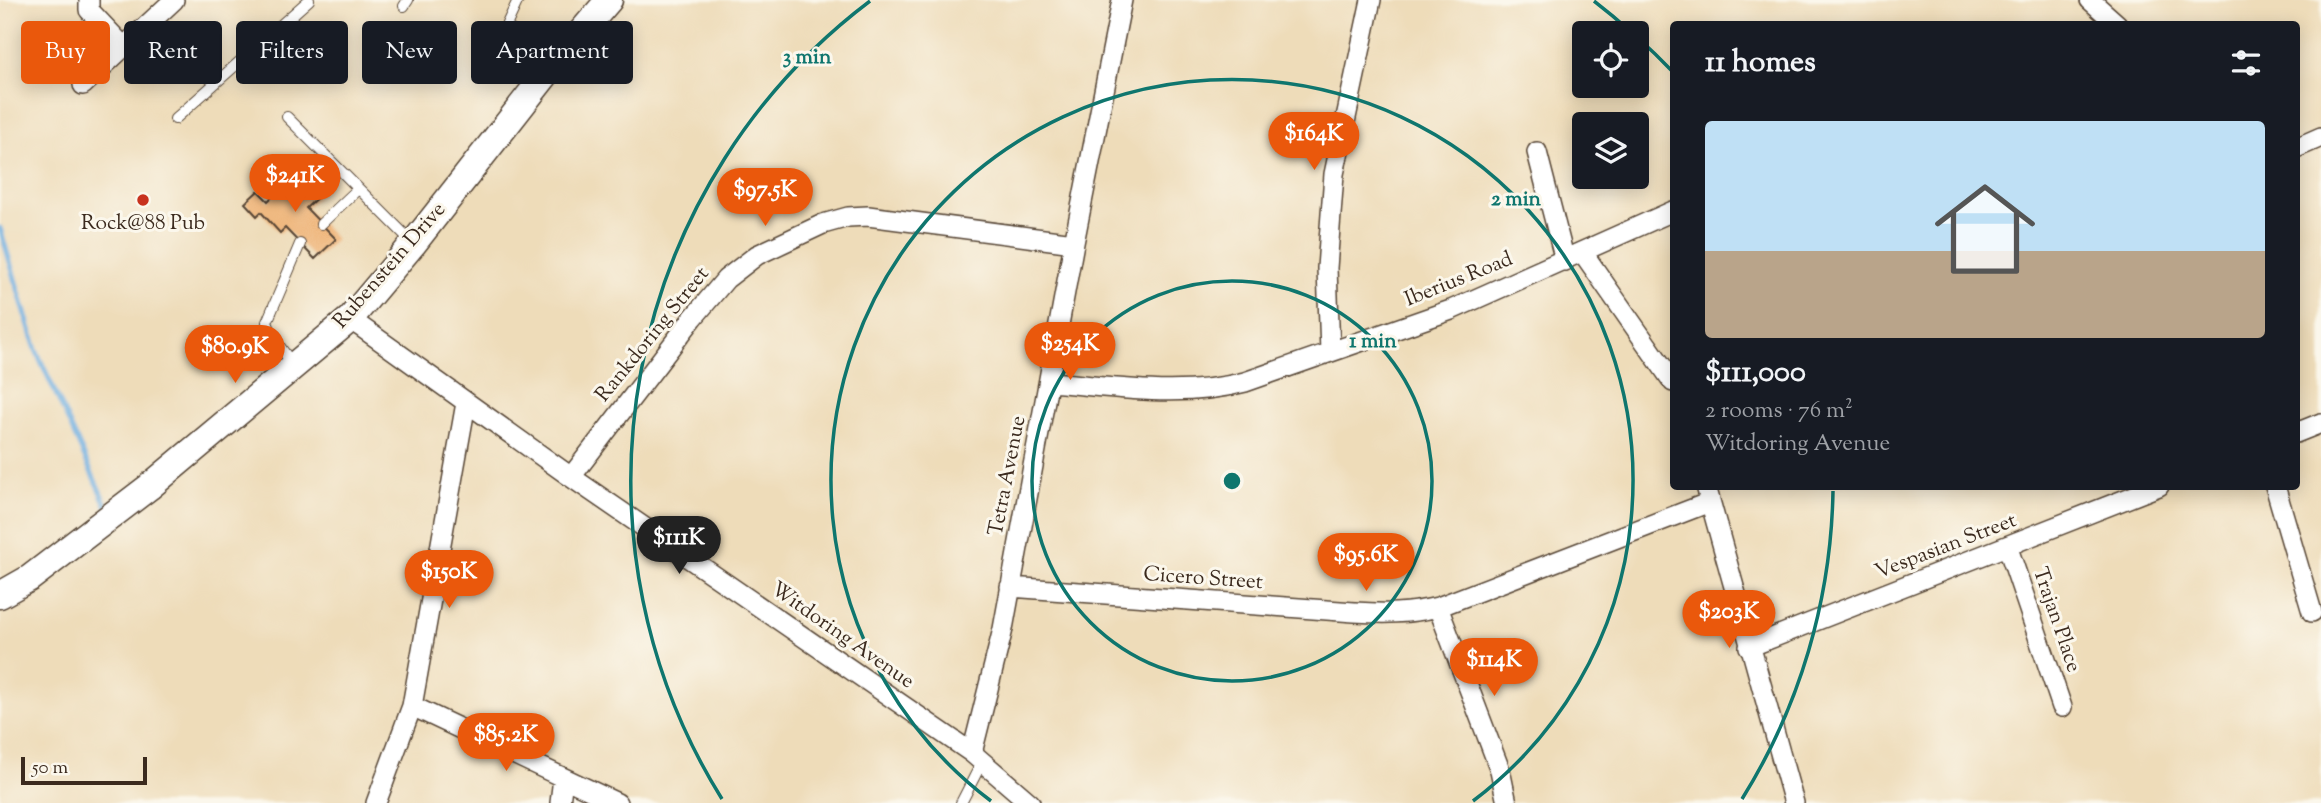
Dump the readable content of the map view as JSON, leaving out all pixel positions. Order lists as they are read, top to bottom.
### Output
{
  "streets": {
    "street": [
      "Rubenstein Drive",
      "Iberius Road",
      "Rankdoring Street",
      "Tetra Avenue",
      "Vespasian Street",
      "Cicero Street",
      "Trajan Place",
      "Witdoring Avenue"
    ]
  },
  "crossings": [
    ["Rubenstein Drive", "Witdoring Avenue"],
    ["Iberius Road", "Tetra Avenue"],
    ["Rankdoring Street", "Tetra Avenue"],
    ["Rankdoring Street", "Witdoring Avenue"],
    ["Tetra Avenue", "Cicero Street"],
    ["Tetra Avenue", "Witdoring Avenue"],
    ["Vespasian Street", "Trajan Place"]
  ],
  "places": ["Rock@88 Pub"],
  "scale_bar": "50 m",
  "page": {
    "chip": [
      "Buy",
      "Rent",
      "Filters",
      "New",
      "Apartment"
    ],
    "heading": "11 homes",
    "list": [
      {
        "name": "$111,000",
        "note": "2 rooms · 76 m² · Witdoring Avenue"
      }
    ],
    "price": [
      "$164K",
      "$241K",
      "$97.5K",
      "$254K",
      "$80.9K",
      "$111K",
      "$95.6K",
      "$150K",
      "$203K",
      "$114K",
      "$85.2K"
    ],
    "scale": "50 m"
  },
  "rings": ["3 min", "2 min", "1 min"]
}
